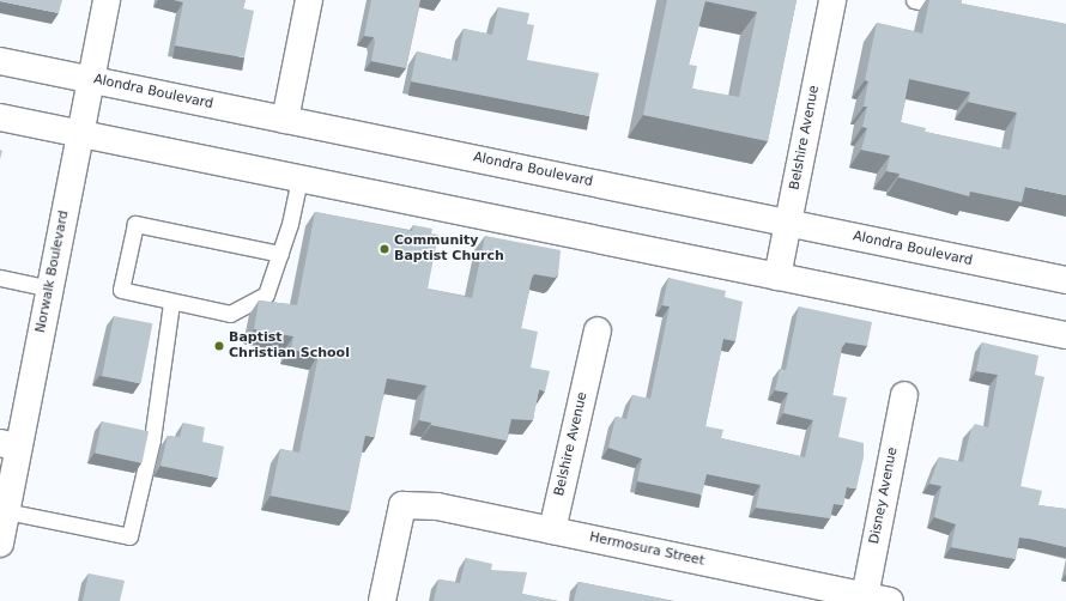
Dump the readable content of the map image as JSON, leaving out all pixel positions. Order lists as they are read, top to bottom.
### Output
{
  "streets": {
    "main road": [
      "Alondra Boulevard",
      "Belshire Avenue",
      "Norwalk Boulevard",
      "Disney Avenue",
      "Hermosura Street"
    ]
  },
  "crossings": [
    ["Alondra Boulevard", "Belshire Avenue"],
    ["Alondra Boulevard", "Norwalk Boulevard"],
    ["Belshire Avenue", "Hermosura Street"],
    ["Disney Avenue", "Hermosura Street"]
  ],
  "places": ["Community Baptist Church", "Baptist Christian School"]
}
